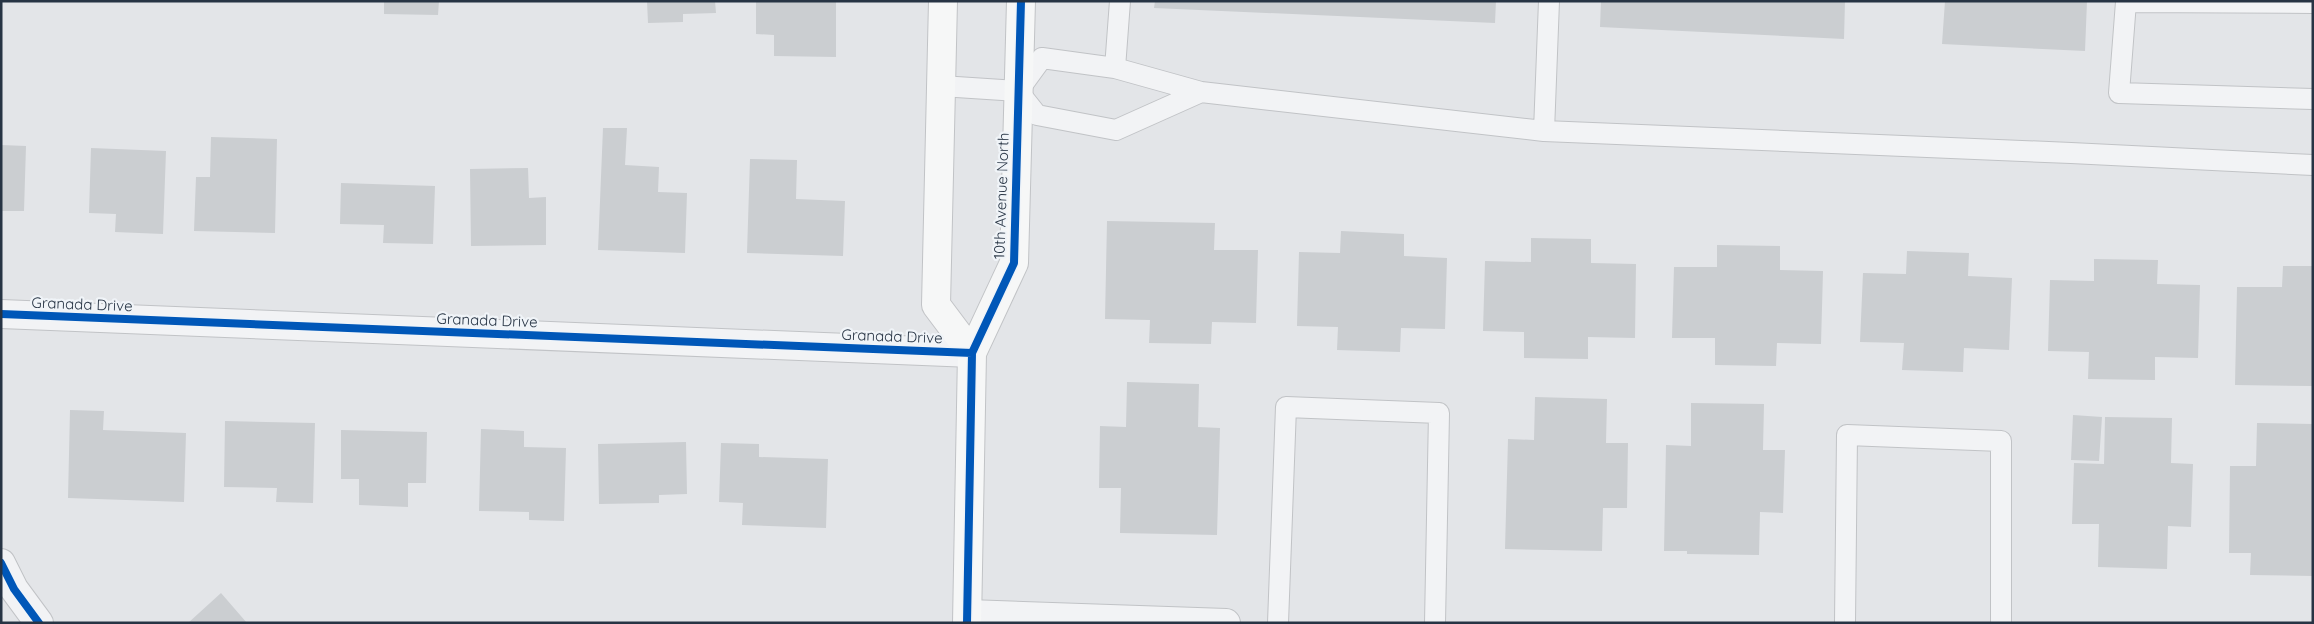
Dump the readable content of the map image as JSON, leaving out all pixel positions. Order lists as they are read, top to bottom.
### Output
{
  "streets": {
    "street": ["10th Avenue North", "Granada Drive"]
  },
  "crossings": [
    ["10th Avenue North", "Granada Drive"]
  ]
}
